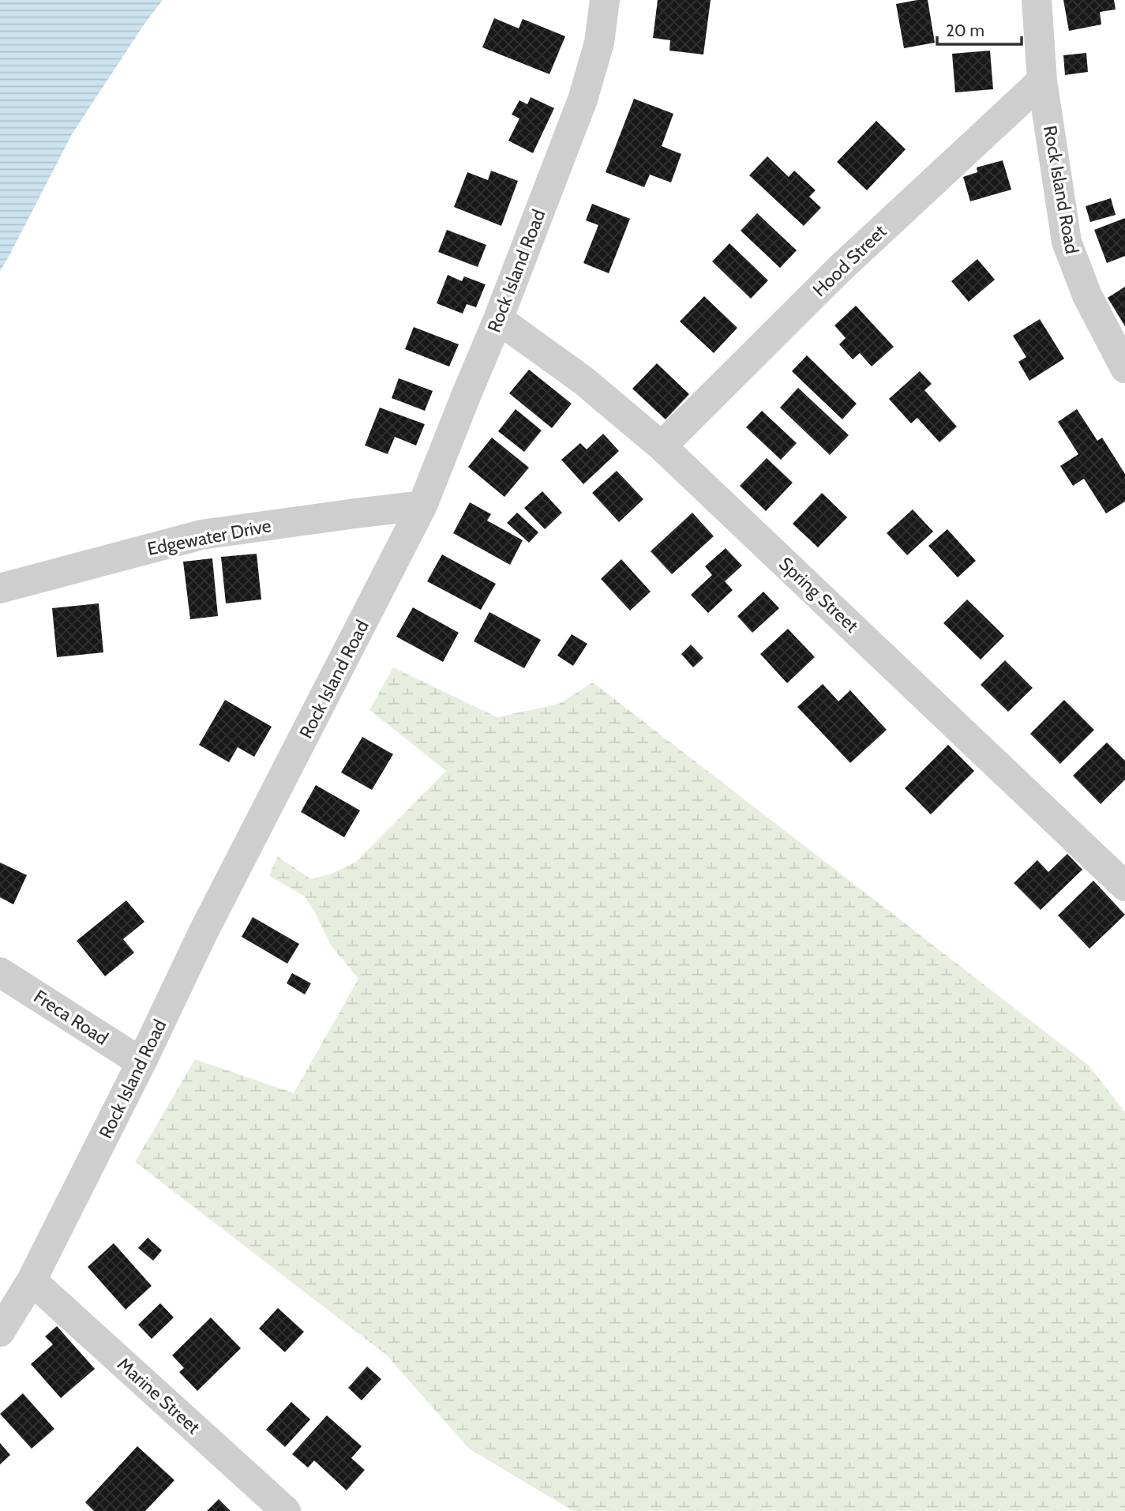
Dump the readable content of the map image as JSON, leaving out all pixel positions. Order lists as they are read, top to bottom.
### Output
{
  "streets": {
    "street": [
      "Rock Island Road",
      "Hood Street",
      "Edgewater Drive",
      "Spring Street",
      "Freca Road",
      "Marine Street"
    ]
  },
  "crossings": [
    ["Rock Island Road", "Hood Street"],
    ["Rock Island Road", "Edgewater Drive"],
    ["Rock Island Road", "Spring Street"],
    ["Rock Island Road", "Freca Road"],
    ["Rock Island Road", "Marine Street"],
    ["Hood Street", "Spring Street"]
  ],
  "scale_bar": "20 m"
}
